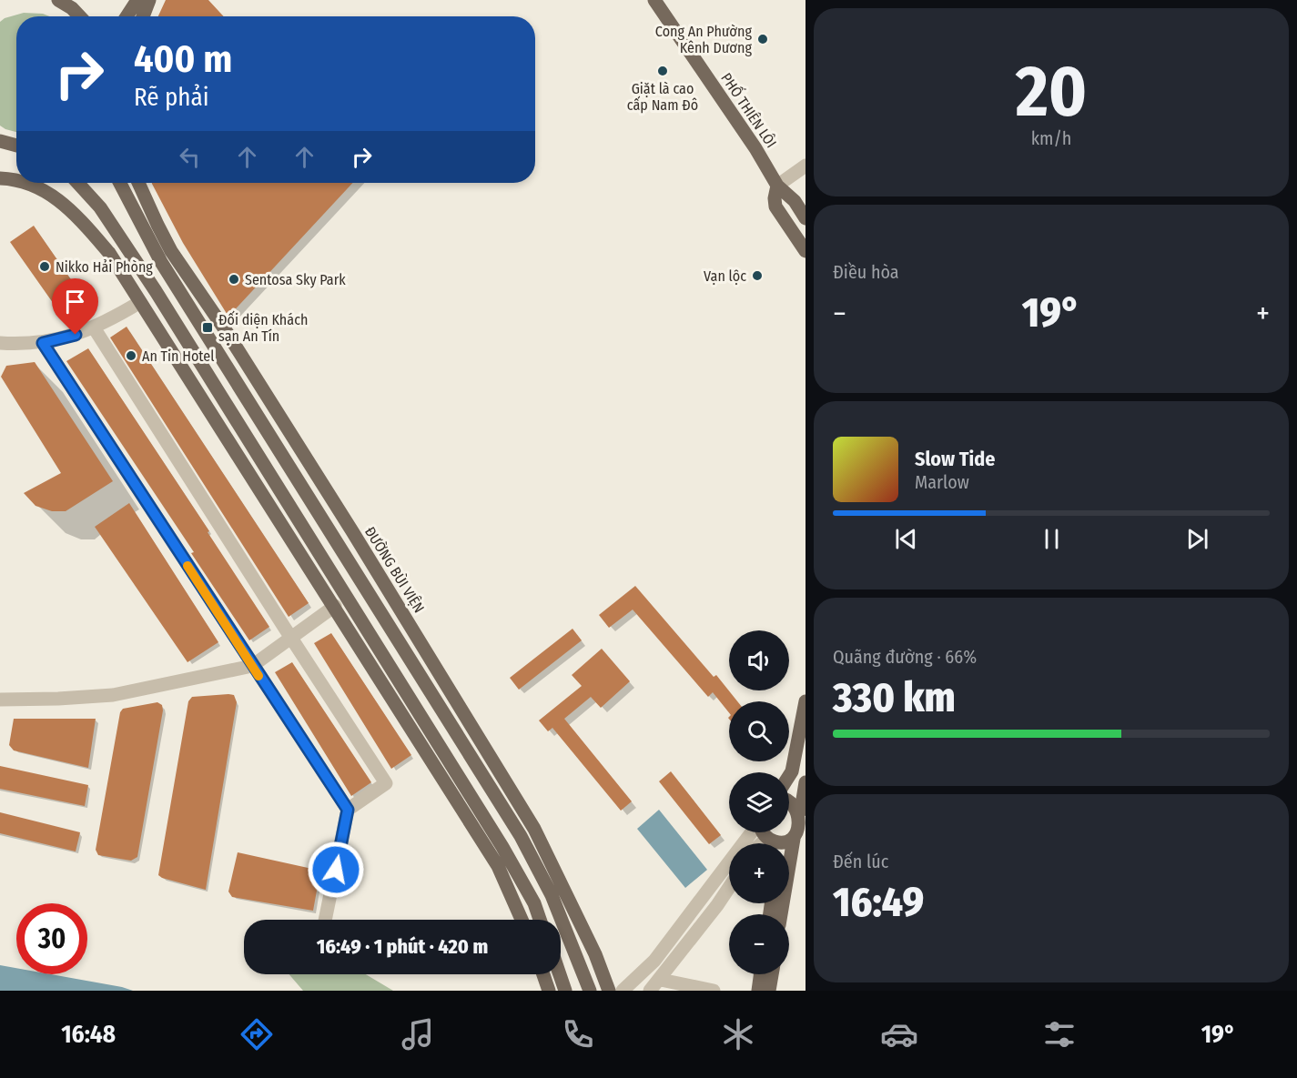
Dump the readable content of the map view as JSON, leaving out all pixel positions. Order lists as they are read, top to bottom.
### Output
{
  "streets": {
    "main road": ["PHỐ THIÊN LÔI", "ĐƯỜNG BÙI VIỆN"]
  },
  "places": {
    "other": [
      "Cong An Phường Kênh Dương",
      "Giặt là cao cấp Nam Đô",
      "Nikko Hải Phòng",
      "Vạn lộc",
      "Sentosa Sky Park",
      "An Tin Hotel"
    ],
    "transit": ["Đối diện Khách sạn An Tín"]
  },
  "page": {
    "tile": [
      ["20", "km/h"],
      "Điều hòa",
      ["Quãng đường · 66%", "330 km"],
      ["Đến lúc", "16:49"]
    ],
    "turn": ["400 m", "Rẽ phải"],
    "heat": ["−", "19°", "+"],
    "song": ["Slow Tide", "Marlow"],
    "map_buttons": ["+", "−"],
    "limit": "30",
    "trip": "16:49 · 1 phút · 420 m",
    "tabs": ["16:48", "19°"]
  }
}
